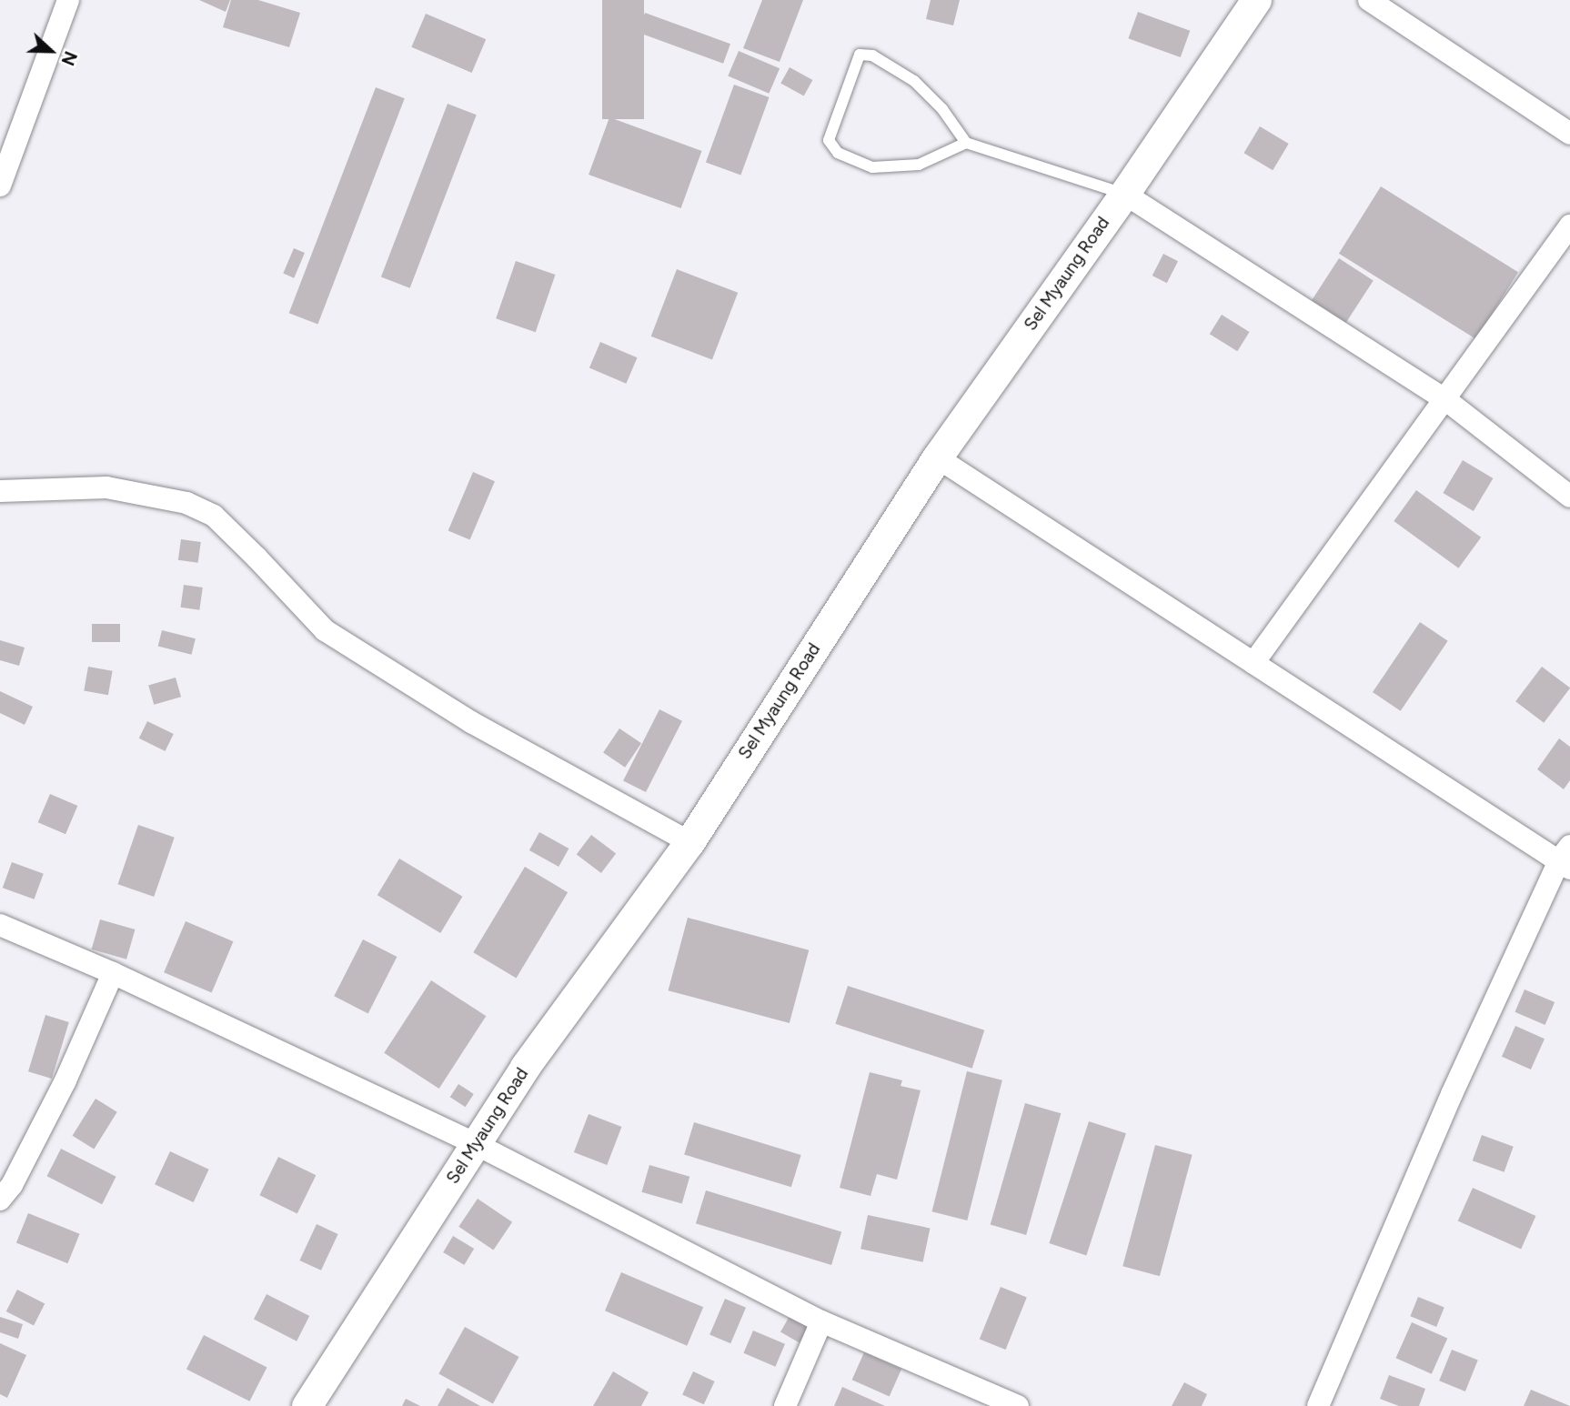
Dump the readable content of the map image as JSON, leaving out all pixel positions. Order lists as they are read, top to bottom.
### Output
{
  "streets": {
    "main road": ["Sel Myaung Road"]
  },
  "north": "right"
}
